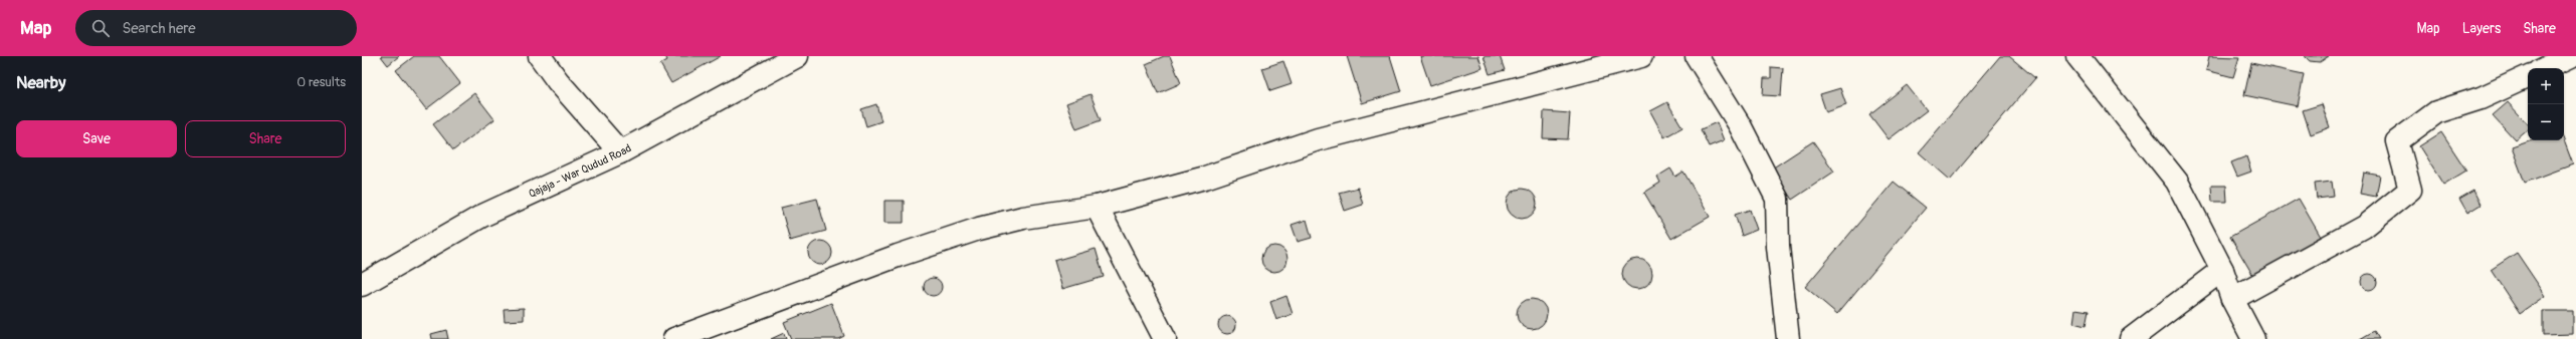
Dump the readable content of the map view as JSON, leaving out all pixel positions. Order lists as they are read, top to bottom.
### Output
{
  "streets": {
    "street": ["Qajaja - War Qudud Road"]
  },
  "page": {
    "header": "Map",
    "search": "Search here",
    "nav": ["Map", "Layers", "Share"],
    "heading": ["Nearby", "0 results"],
    "map_buttons": ["+", "−"],
    "buttons": ["Save", "Share"]
  }
}
